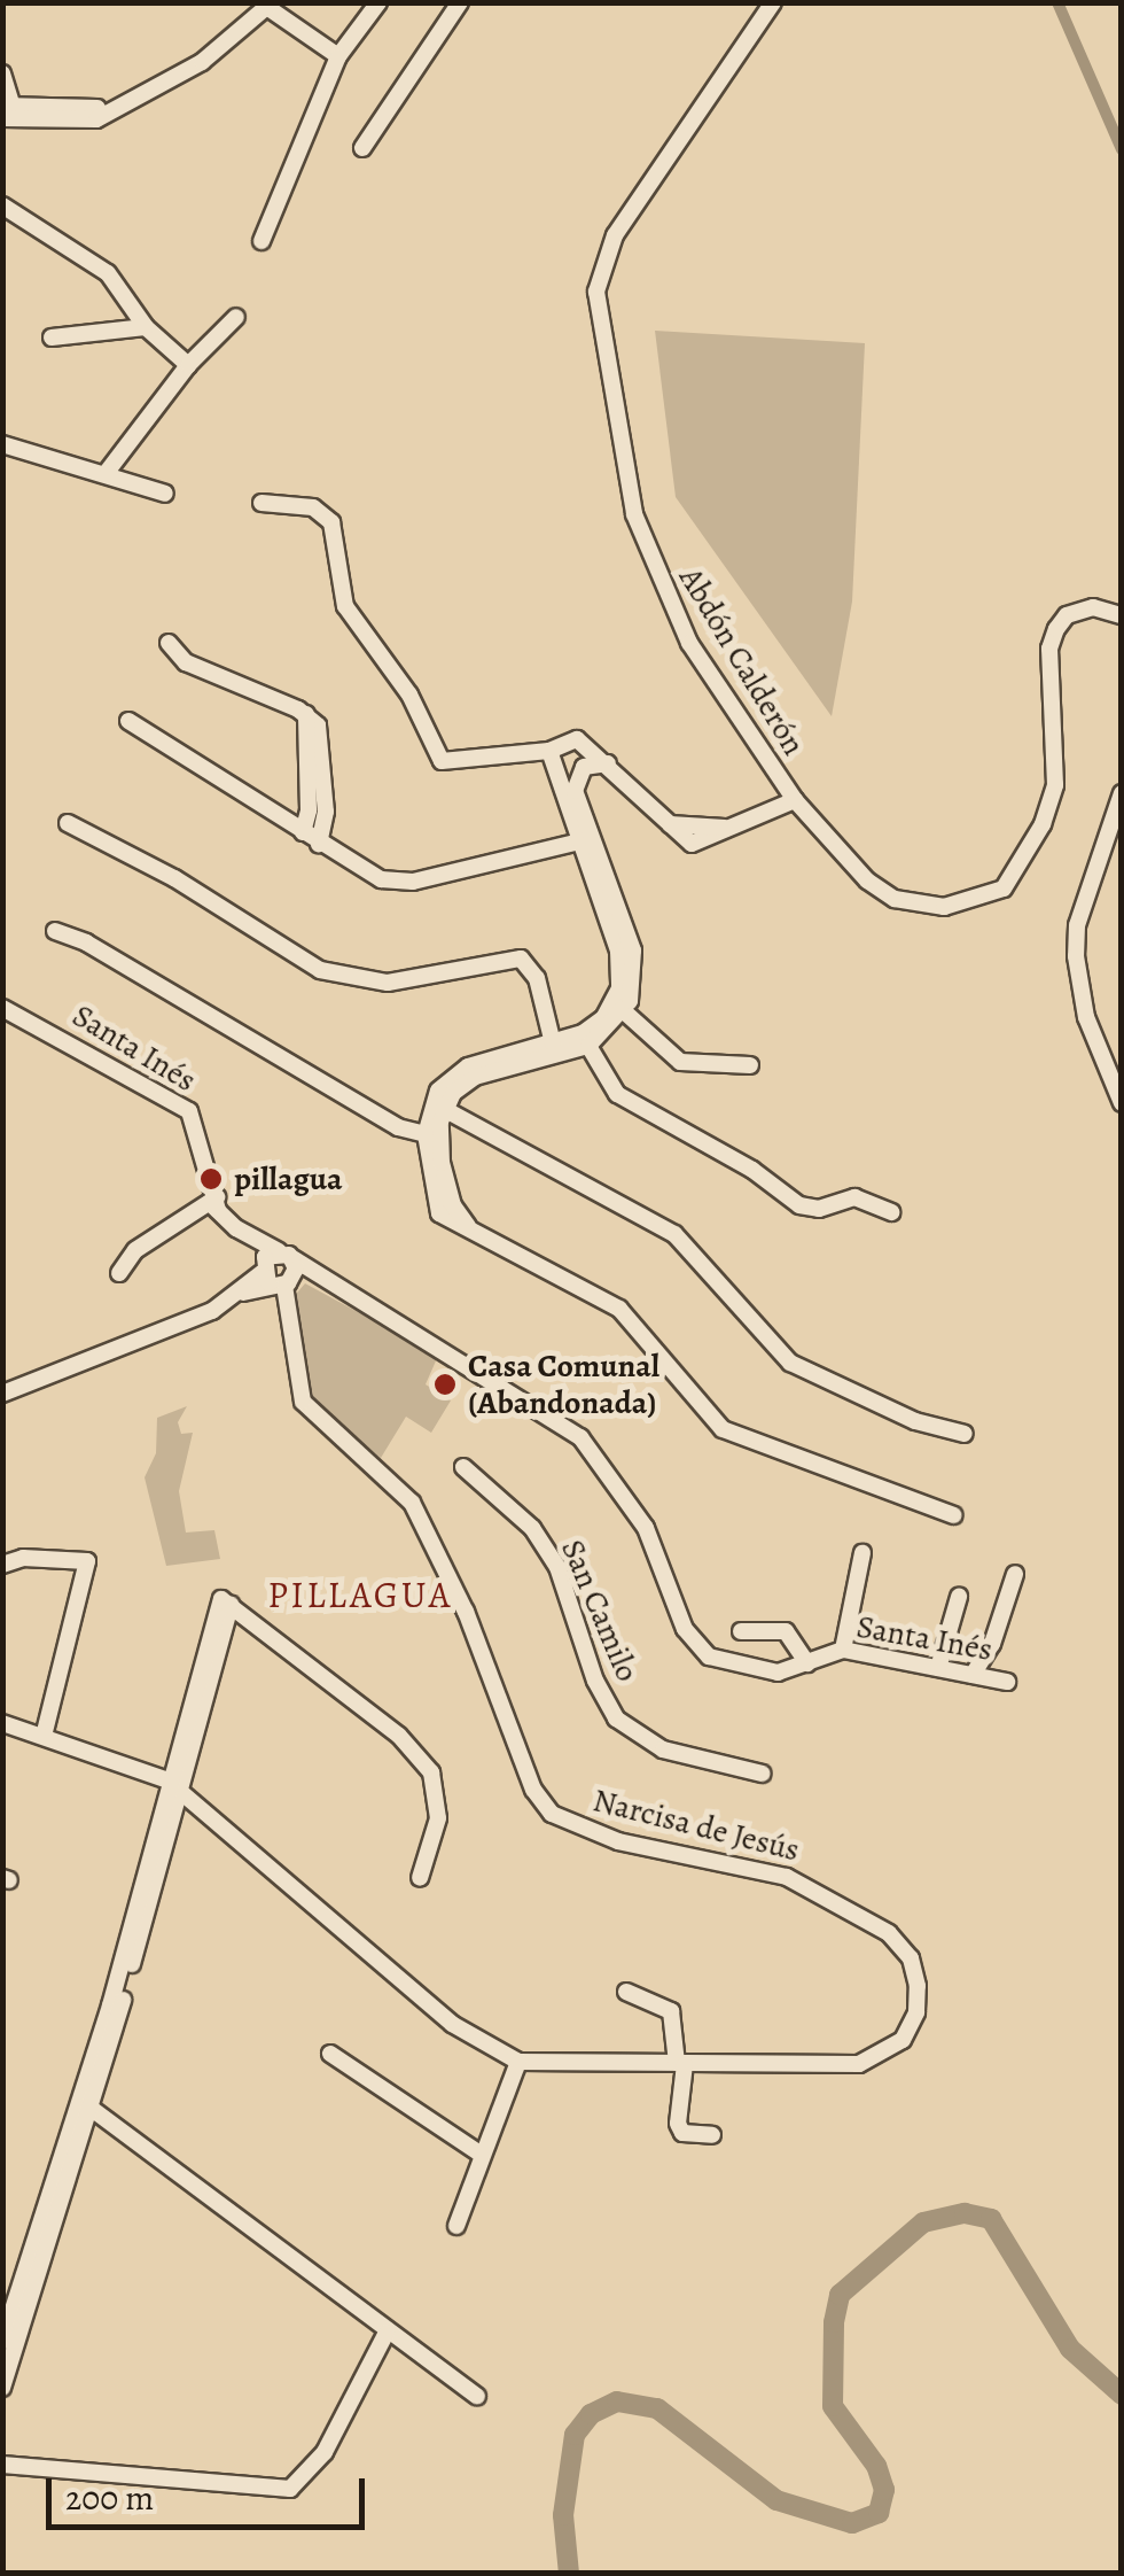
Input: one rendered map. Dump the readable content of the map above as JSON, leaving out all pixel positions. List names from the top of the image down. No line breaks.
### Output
{"streets":{"street":["Abdón Calderón","Santa Inés","San Camilo","Narcisa de Jesús"]},"crossings":[["Santa Inés","Narcisa de Jesús"]],"districts":["PILLAGUA"],"places":["pillagua","Casa Comunal (Abandonada)"],"scale_bar":"200 m"}
